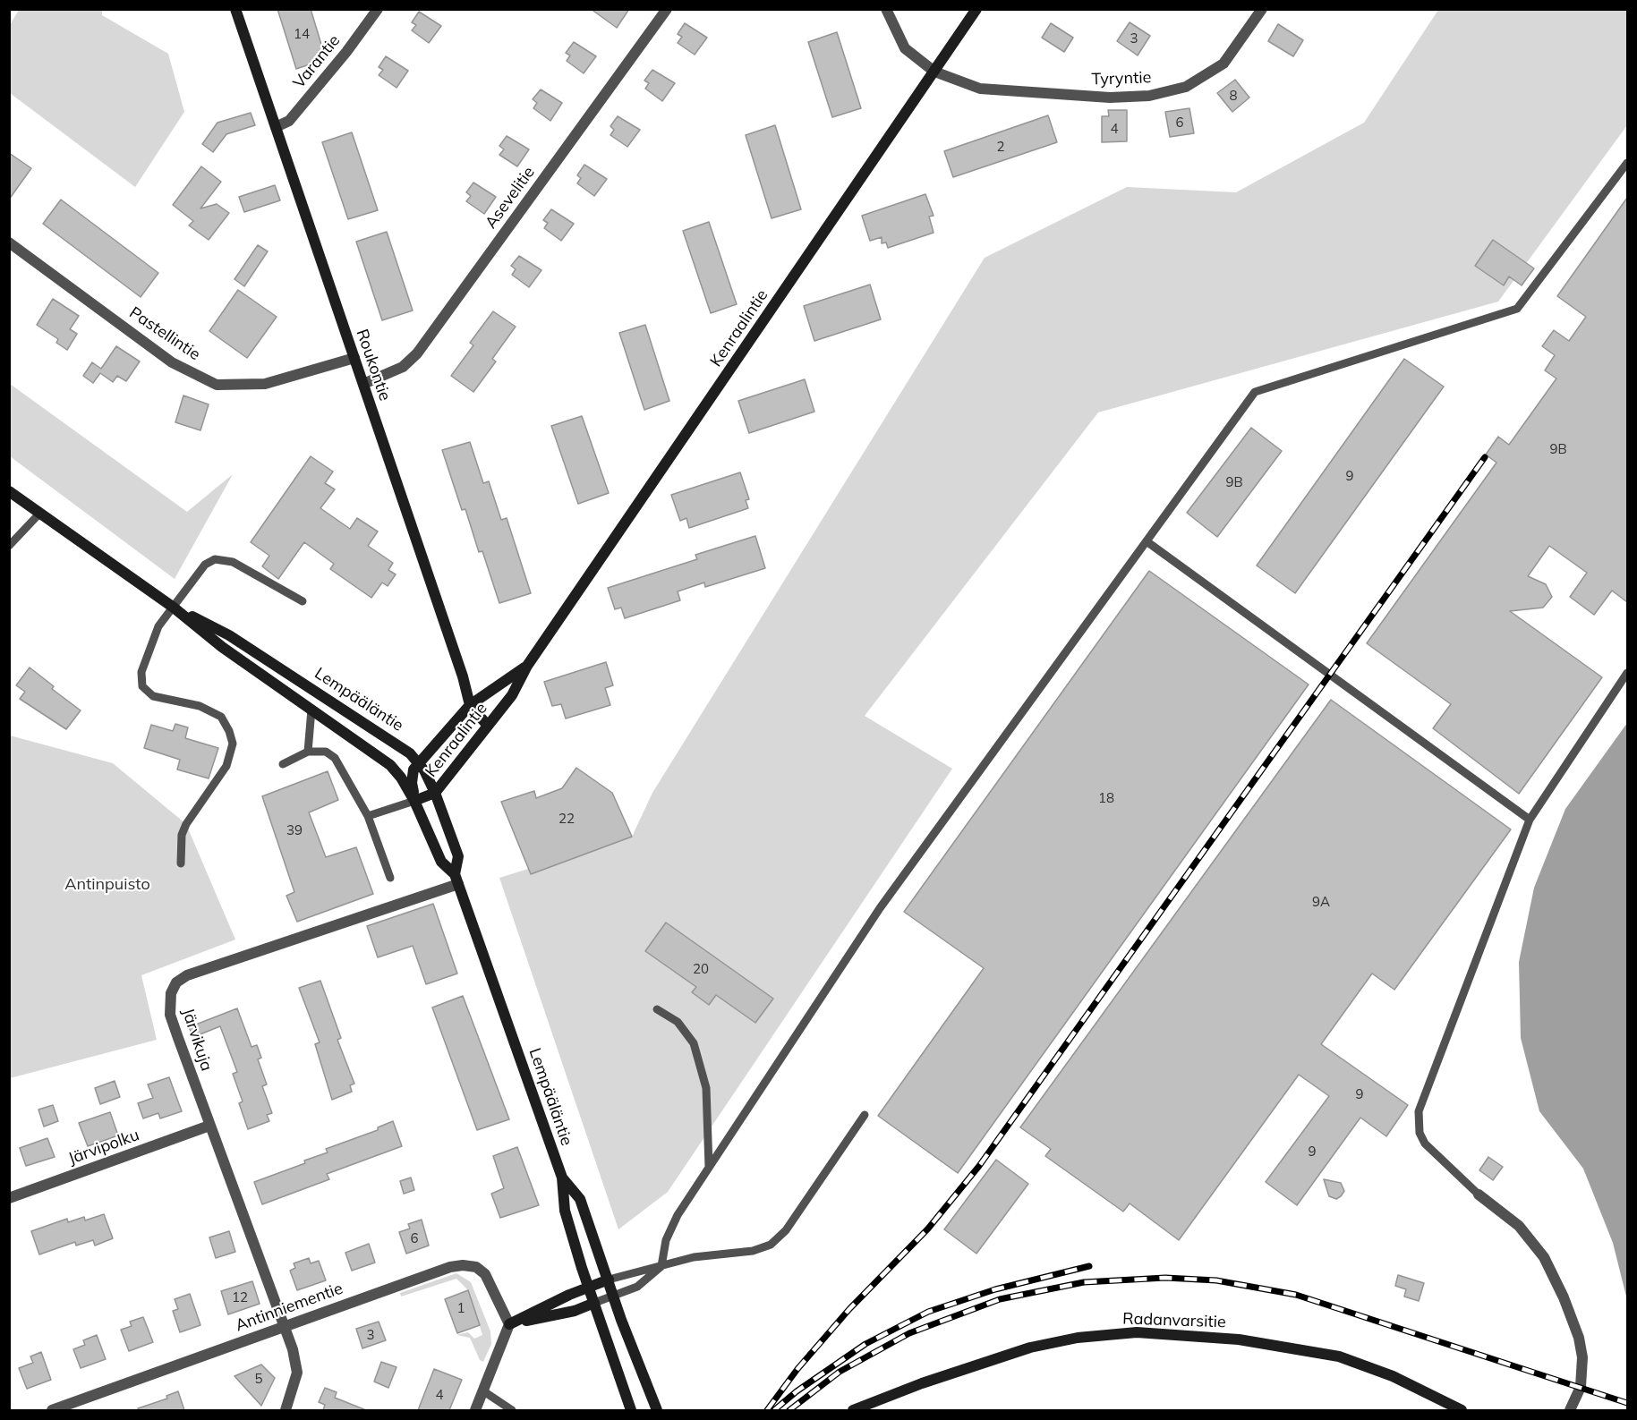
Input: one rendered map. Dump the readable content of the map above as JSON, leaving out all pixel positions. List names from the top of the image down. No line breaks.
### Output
{"streets":{"street":["Varantie","Tyryntie","Asevelitie","Kenraalintie","Pastellintie","Roukontie","Lempääläntie","Järvikuja","Järvipolku","Antinniementie","Radanvarsitie"]},"crossings":[["Varantie","Roukontie"],["Tyryntie","Kenraalintie"],["Asevelitie","Roukontie"],["Kenraalintie","Roukontie"],["Kenraalintie","Lempääläntie"],["Pastellintie","Roukontie"],["Lempääläntie","Järvikuja"],["Järvikuja","Järvipolku"],["Järvikuja","Antinniementie"]],"parks":["Antinpuisto"],"house_numbers":["14","3","8","6","4","2","9B","9","9B","18","22","39","9A","20","9","9","6","12","1","3","5","4"]}
